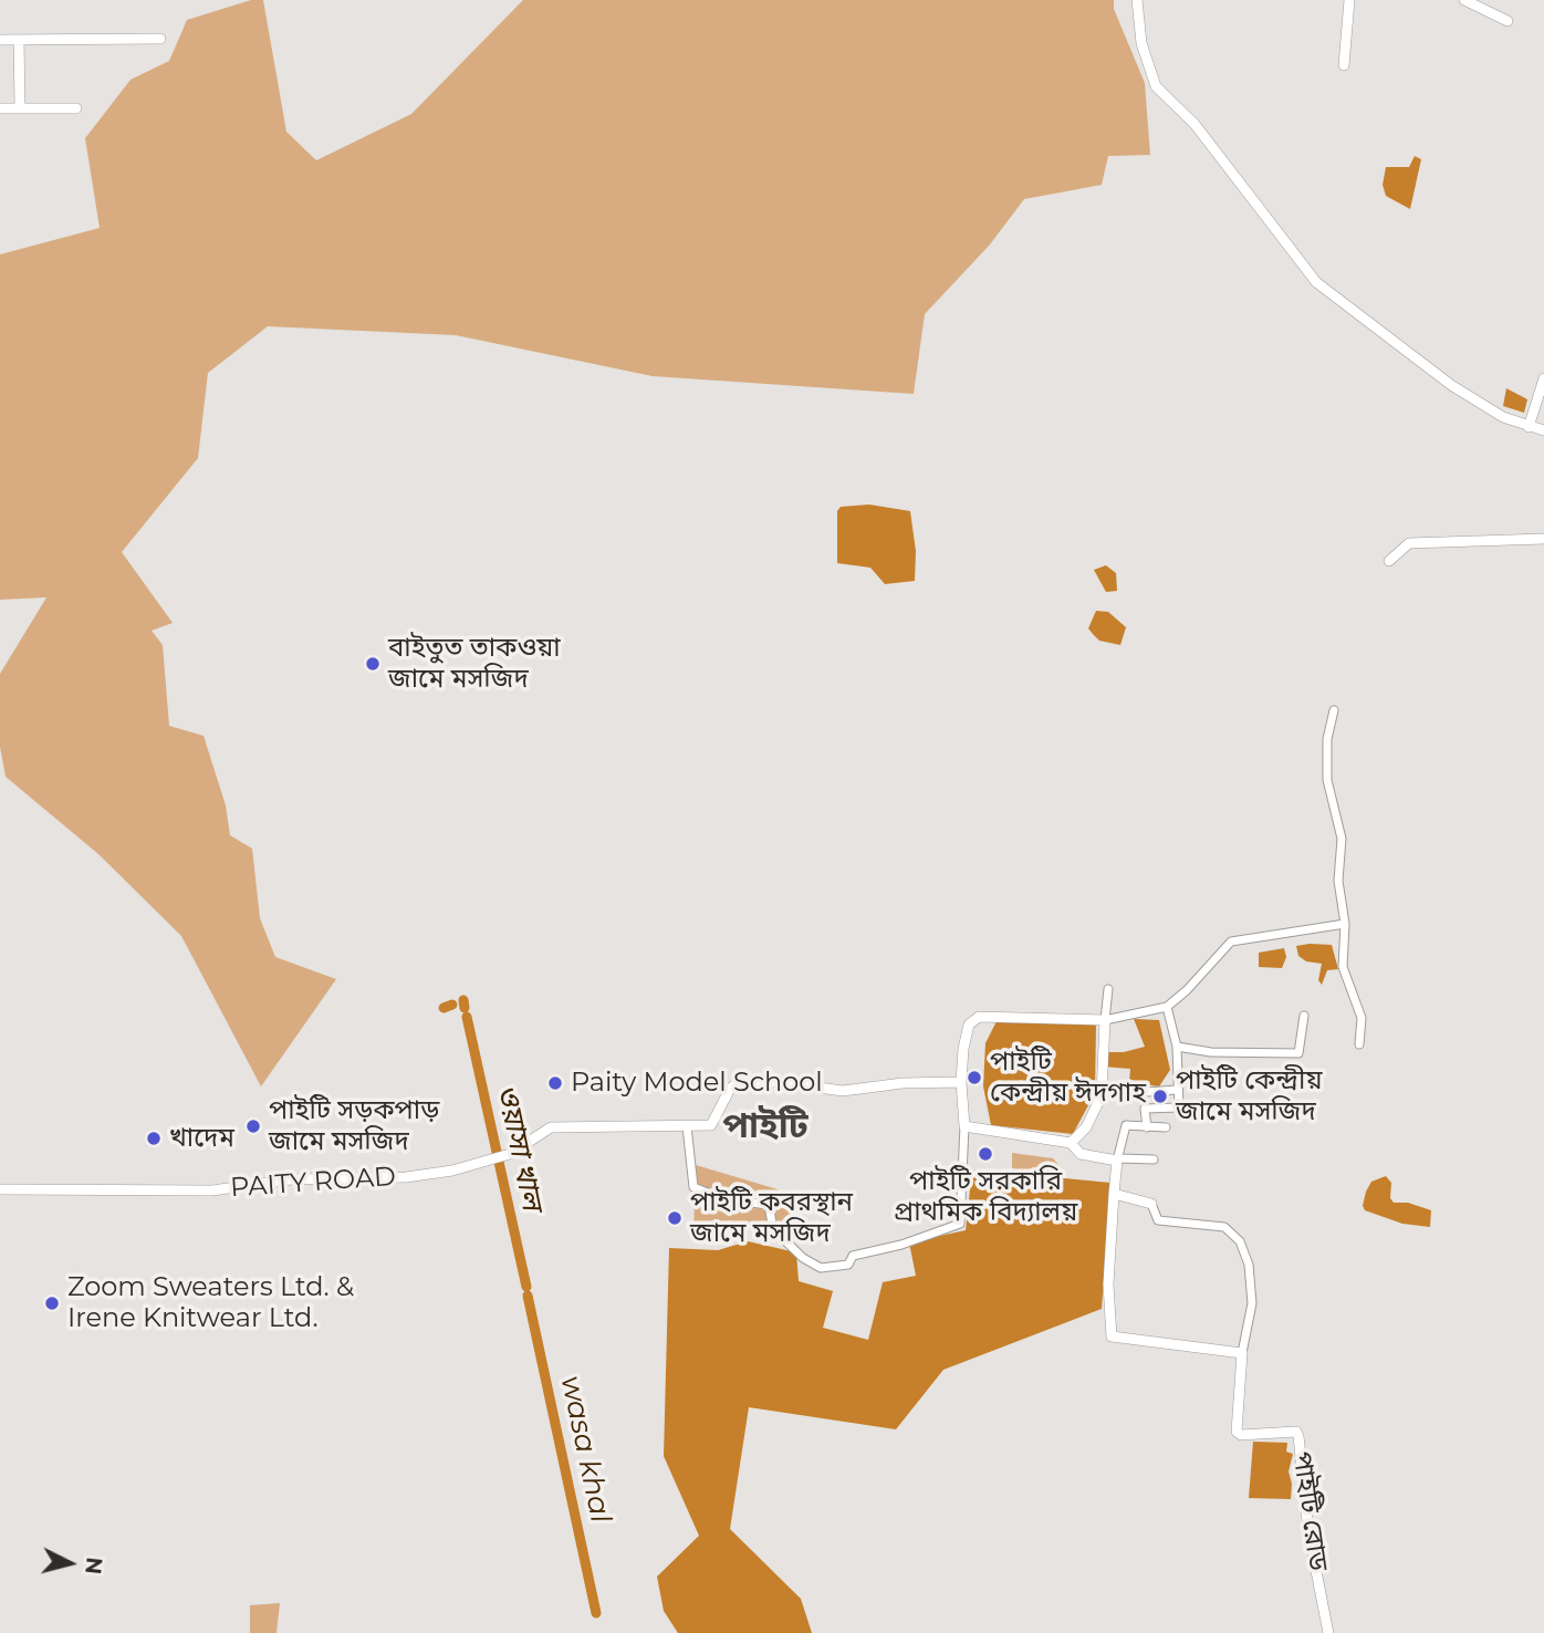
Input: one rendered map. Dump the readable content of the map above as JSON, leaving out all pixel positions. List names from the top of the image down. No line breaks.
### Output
{"streets":{"street":["PAITY ROAD","পাইটি রোড"]},"districts":["পাইটি"],"water":["ওয়াসা খাল","wasa khal"],"places":["বাইতুত তাকওয়া জামে মসজিদ","পাইটি কেন্দ্রীয় ঈদগাহ","Paity Model School","পাইটি কেন্দ্রীয় জামে মসজিদ","পাইটি সড়কপাড় জামে মসজিদ","খাদেম","পাইটি সরকারি প্রাথমিক বিদ্যালয়","পাইটি কবরস্থান জামে মসজিদ","Zoom Sweaters Ltd. & Irene Knitwear Ltd."],"north":"right"}
